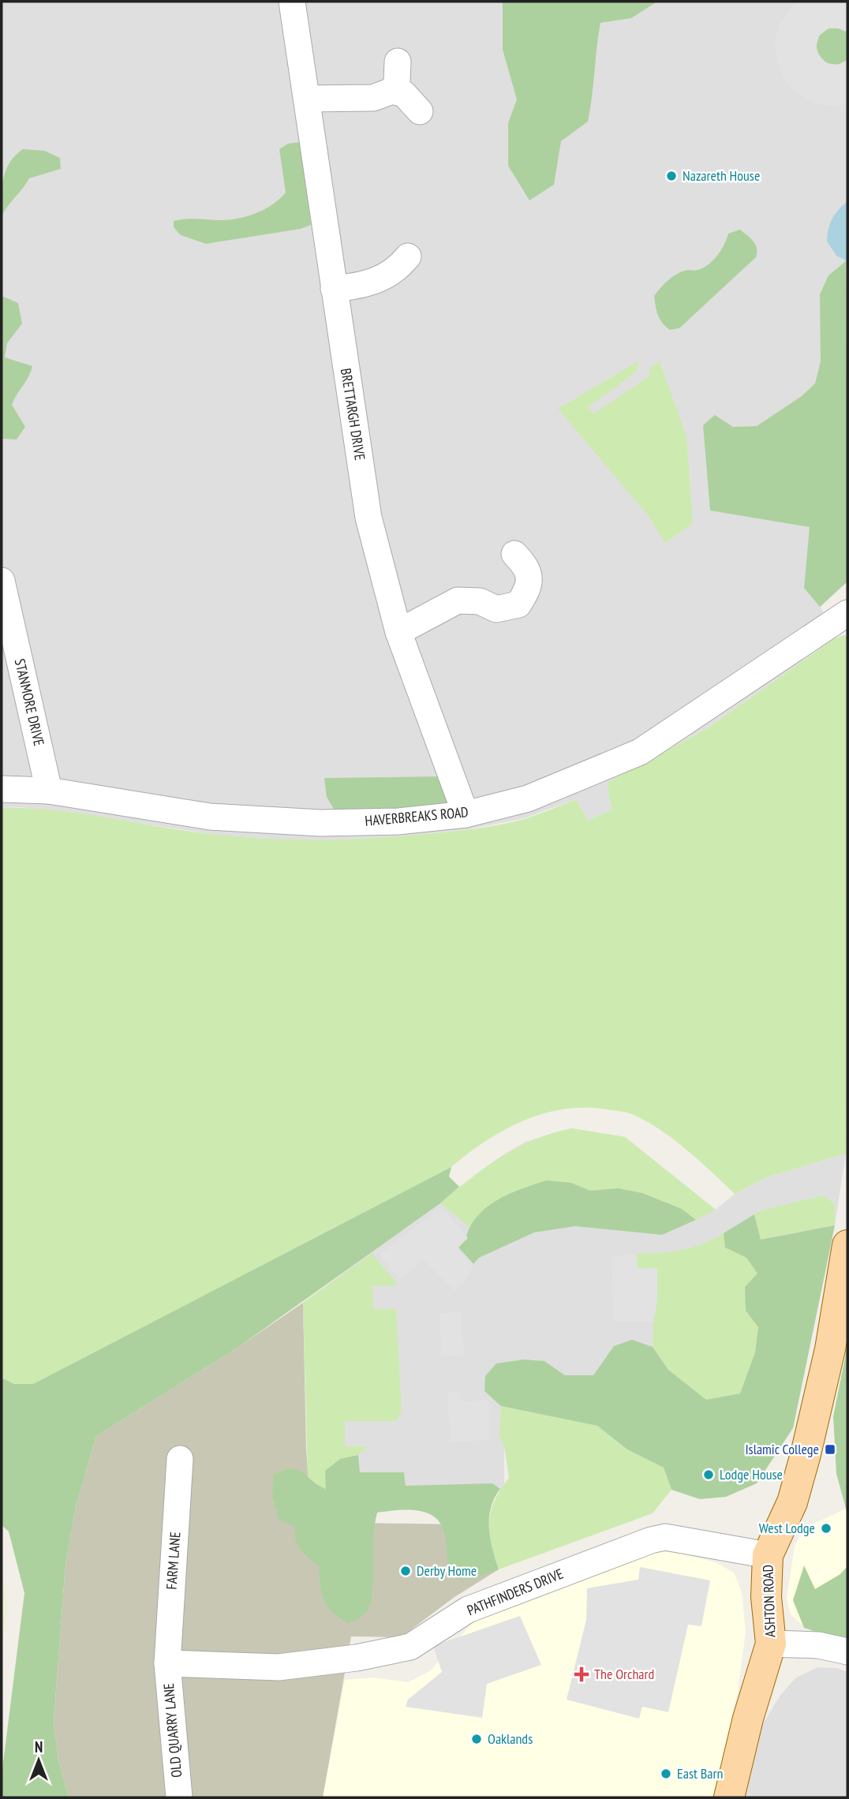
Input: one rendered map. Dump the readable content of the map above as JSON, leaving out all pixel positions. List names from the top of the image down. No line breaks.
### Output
{"streets":{"main road":["ASHTON ROAD"],"street":["BRETTARGH DRIVE","STANMORE DRIVE","HAVERBREAKS ROAD","FARM LANE","PATHFINDERS DRIVE","OLD QUARRY LANE"]},"crossings":[["BRETTARGH DRIVE","HAVERBREAKS ROAD"],["STANMORE DRIVE","HAVERBREAKS ROAD"],["FARM LANE","PATHFINDERS DRIVE"],["FARM LANE","OLD QUARRY LANE"],["PATHFINDERS DRIVE","ASHTON ROAD"],["PATHFINDERS DRIVE","OLD QUARRY LANE"]],"places":{"other":["Nazareth House","Lodge House","West Lodge","Derby Home","Oaklands","East Barn"],"transit":["Islamic College"],"health":["The Orchard"]},"north":"top"}
